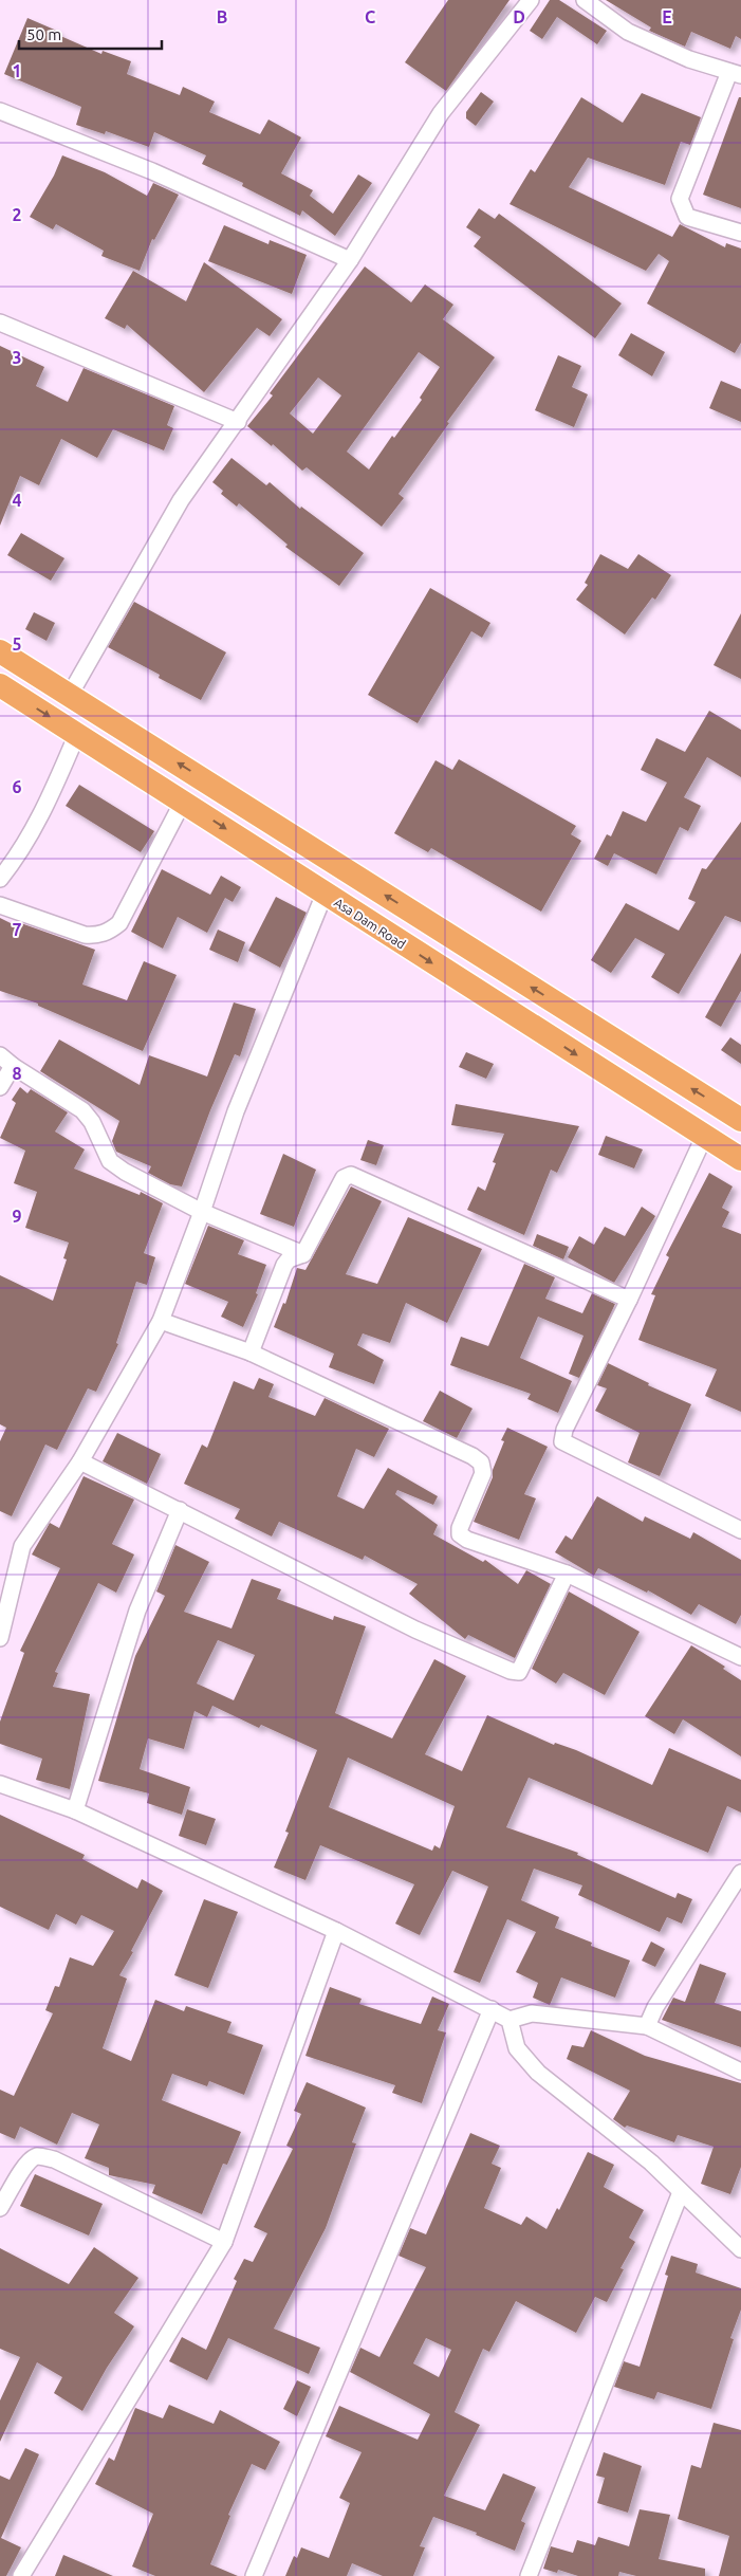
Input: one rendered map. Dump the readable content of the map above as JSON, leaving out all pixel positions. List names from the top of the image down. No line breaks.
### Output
{"streets":{"main road":["Asa Dam Road"]},"scale_bar":"50 m","grid":{"columns":["B","C","D","E"],"rows":["1","2","3","4","5","6","7","8","9"]}}
